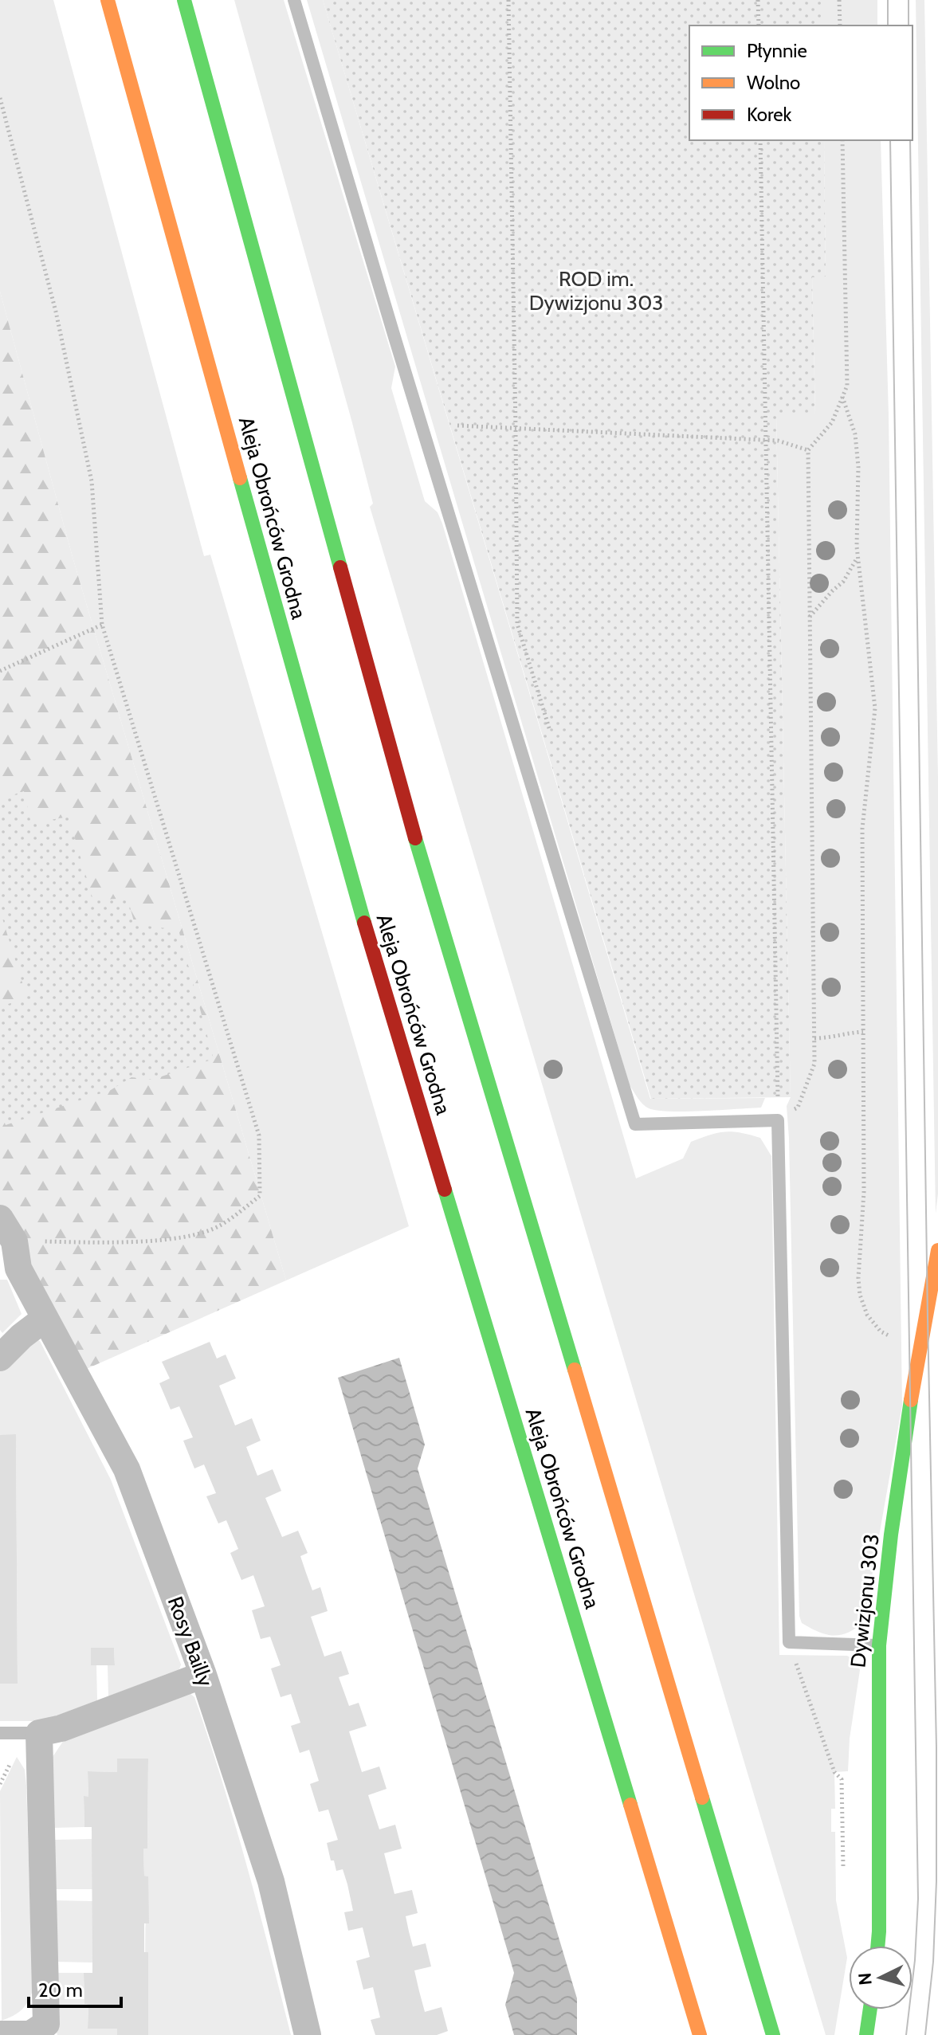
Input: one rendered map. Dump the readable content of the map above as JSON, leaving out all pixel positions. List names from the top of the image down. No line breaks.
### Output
{"streets":{"main road":["Aleja Obrońców Grodna","Dywizjonu 303"],"street":["Rosy Bailly"]},"parks":["ROD im. Dywizjonu 303"],"legend":["Płynnie","Wolno","Korek"],"scale_bar":"20 m","north":"left"}
